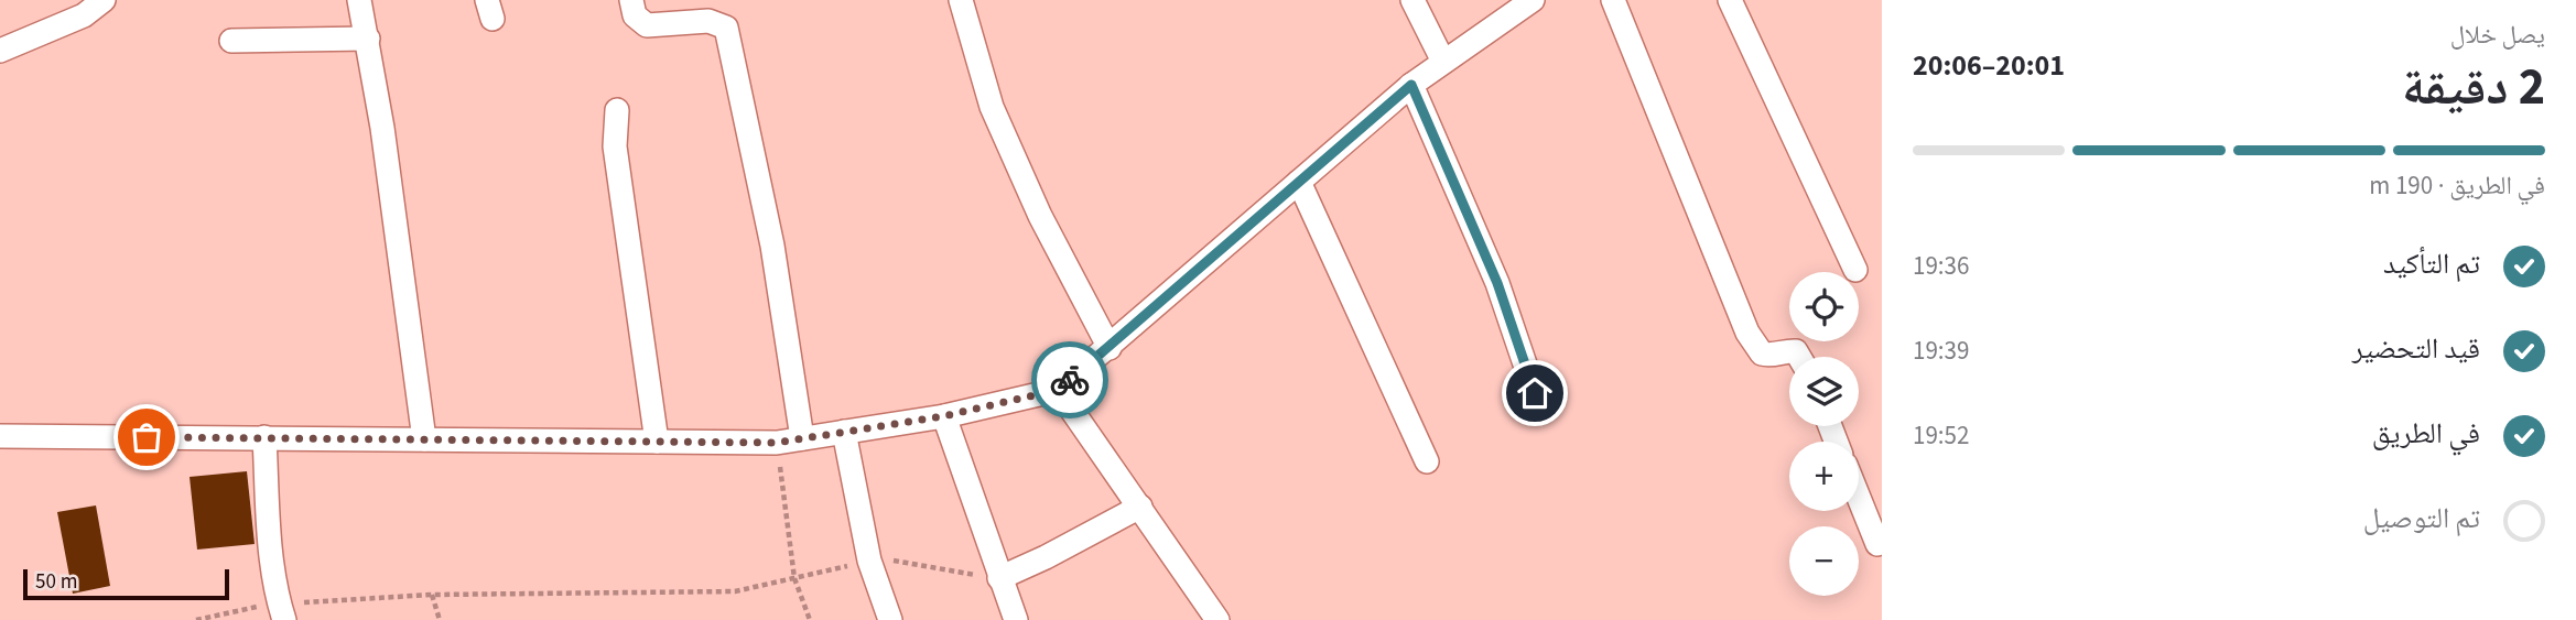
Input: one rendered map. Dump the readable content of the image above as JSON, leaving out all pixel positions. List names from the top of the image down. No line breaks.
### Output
{"scale_bar":"50 m","page":{"heading":["2 دقيقة","يصل خلال","20:01–20:06"],"bar":"في الطريق · 190 m","list":[["تم التأكيد","19:36"],["قيد التحضير","19:39"],["في الطريق","19:52"],"تم التوصيل"],"map_buttons":["+","−"],"scale":"50 m"}}
